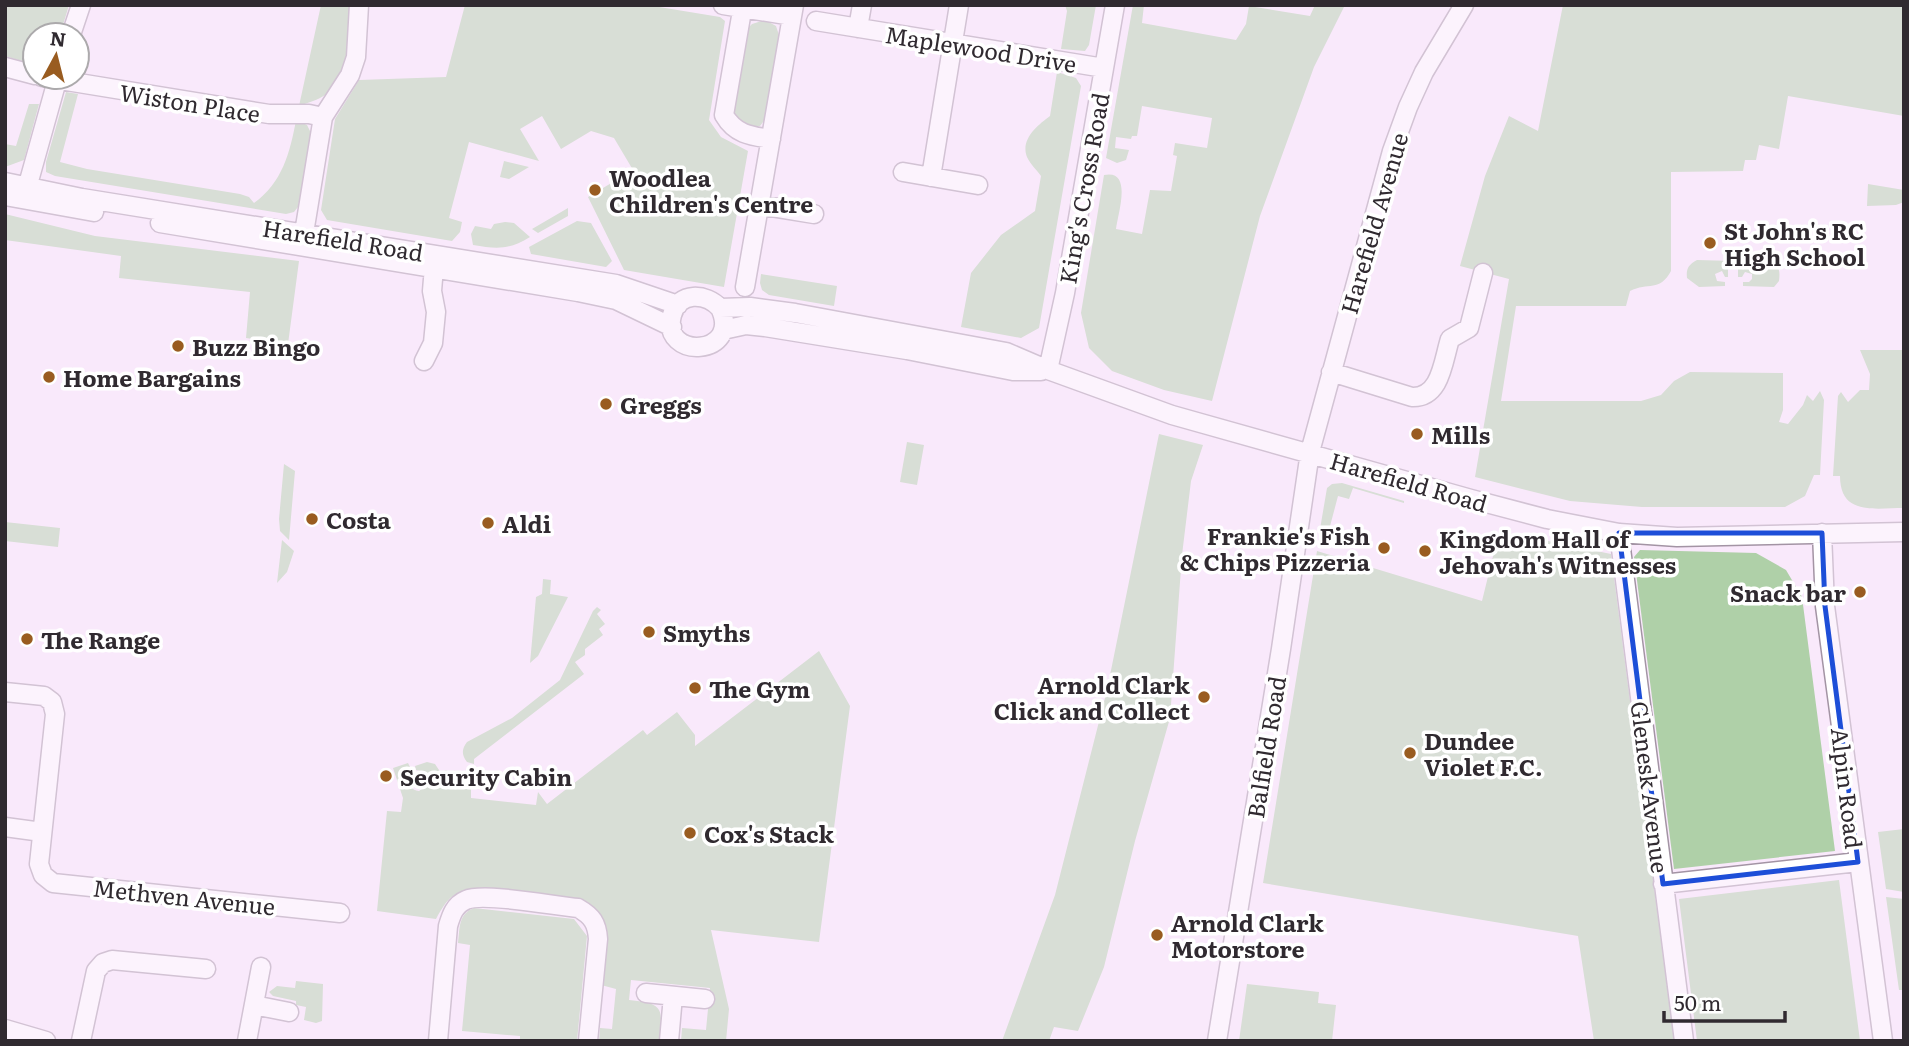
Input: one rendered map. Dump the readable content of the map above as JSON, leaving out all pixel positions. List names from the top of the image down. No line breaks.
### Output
{"streets":{"street":["Maplewood Drive","Wiston Place","King's Cross Road","Harefield Avenue","Harefield Road","Balfield Road","Glenesk Avenue","Alpin Road","Methven Avenue"]},"crossings":[["Maplewood Drive","King's Cross Road"],["King's Cross Road","Harefield Road"],["Harefield Avenue","Harefield Road"],["Harefield Avenue","Balfield Road"],["Harefield Road","Balfield Road"],["Harefield Road","Glenesk Avenue"],["Harefield Road","Alpin Road"]],"places":["Woodlea Children's Centre","St John's RC High School","Buzz Bingo","Home Bargains","Greggs","Mills","Costa","Aldi","Frankie's Fish & Chips Pizzeria","Kingdom Hall of Jehovah's Witnesses","Snack bar","Smyths","The Range","The Gym","Arnold Clark Click and Collect","Dundee Violet F.C.","Security Cabin","Cox's Stack","Arnold Clark Motorstore"],"scale_bar":"50 m","north":"top"}
